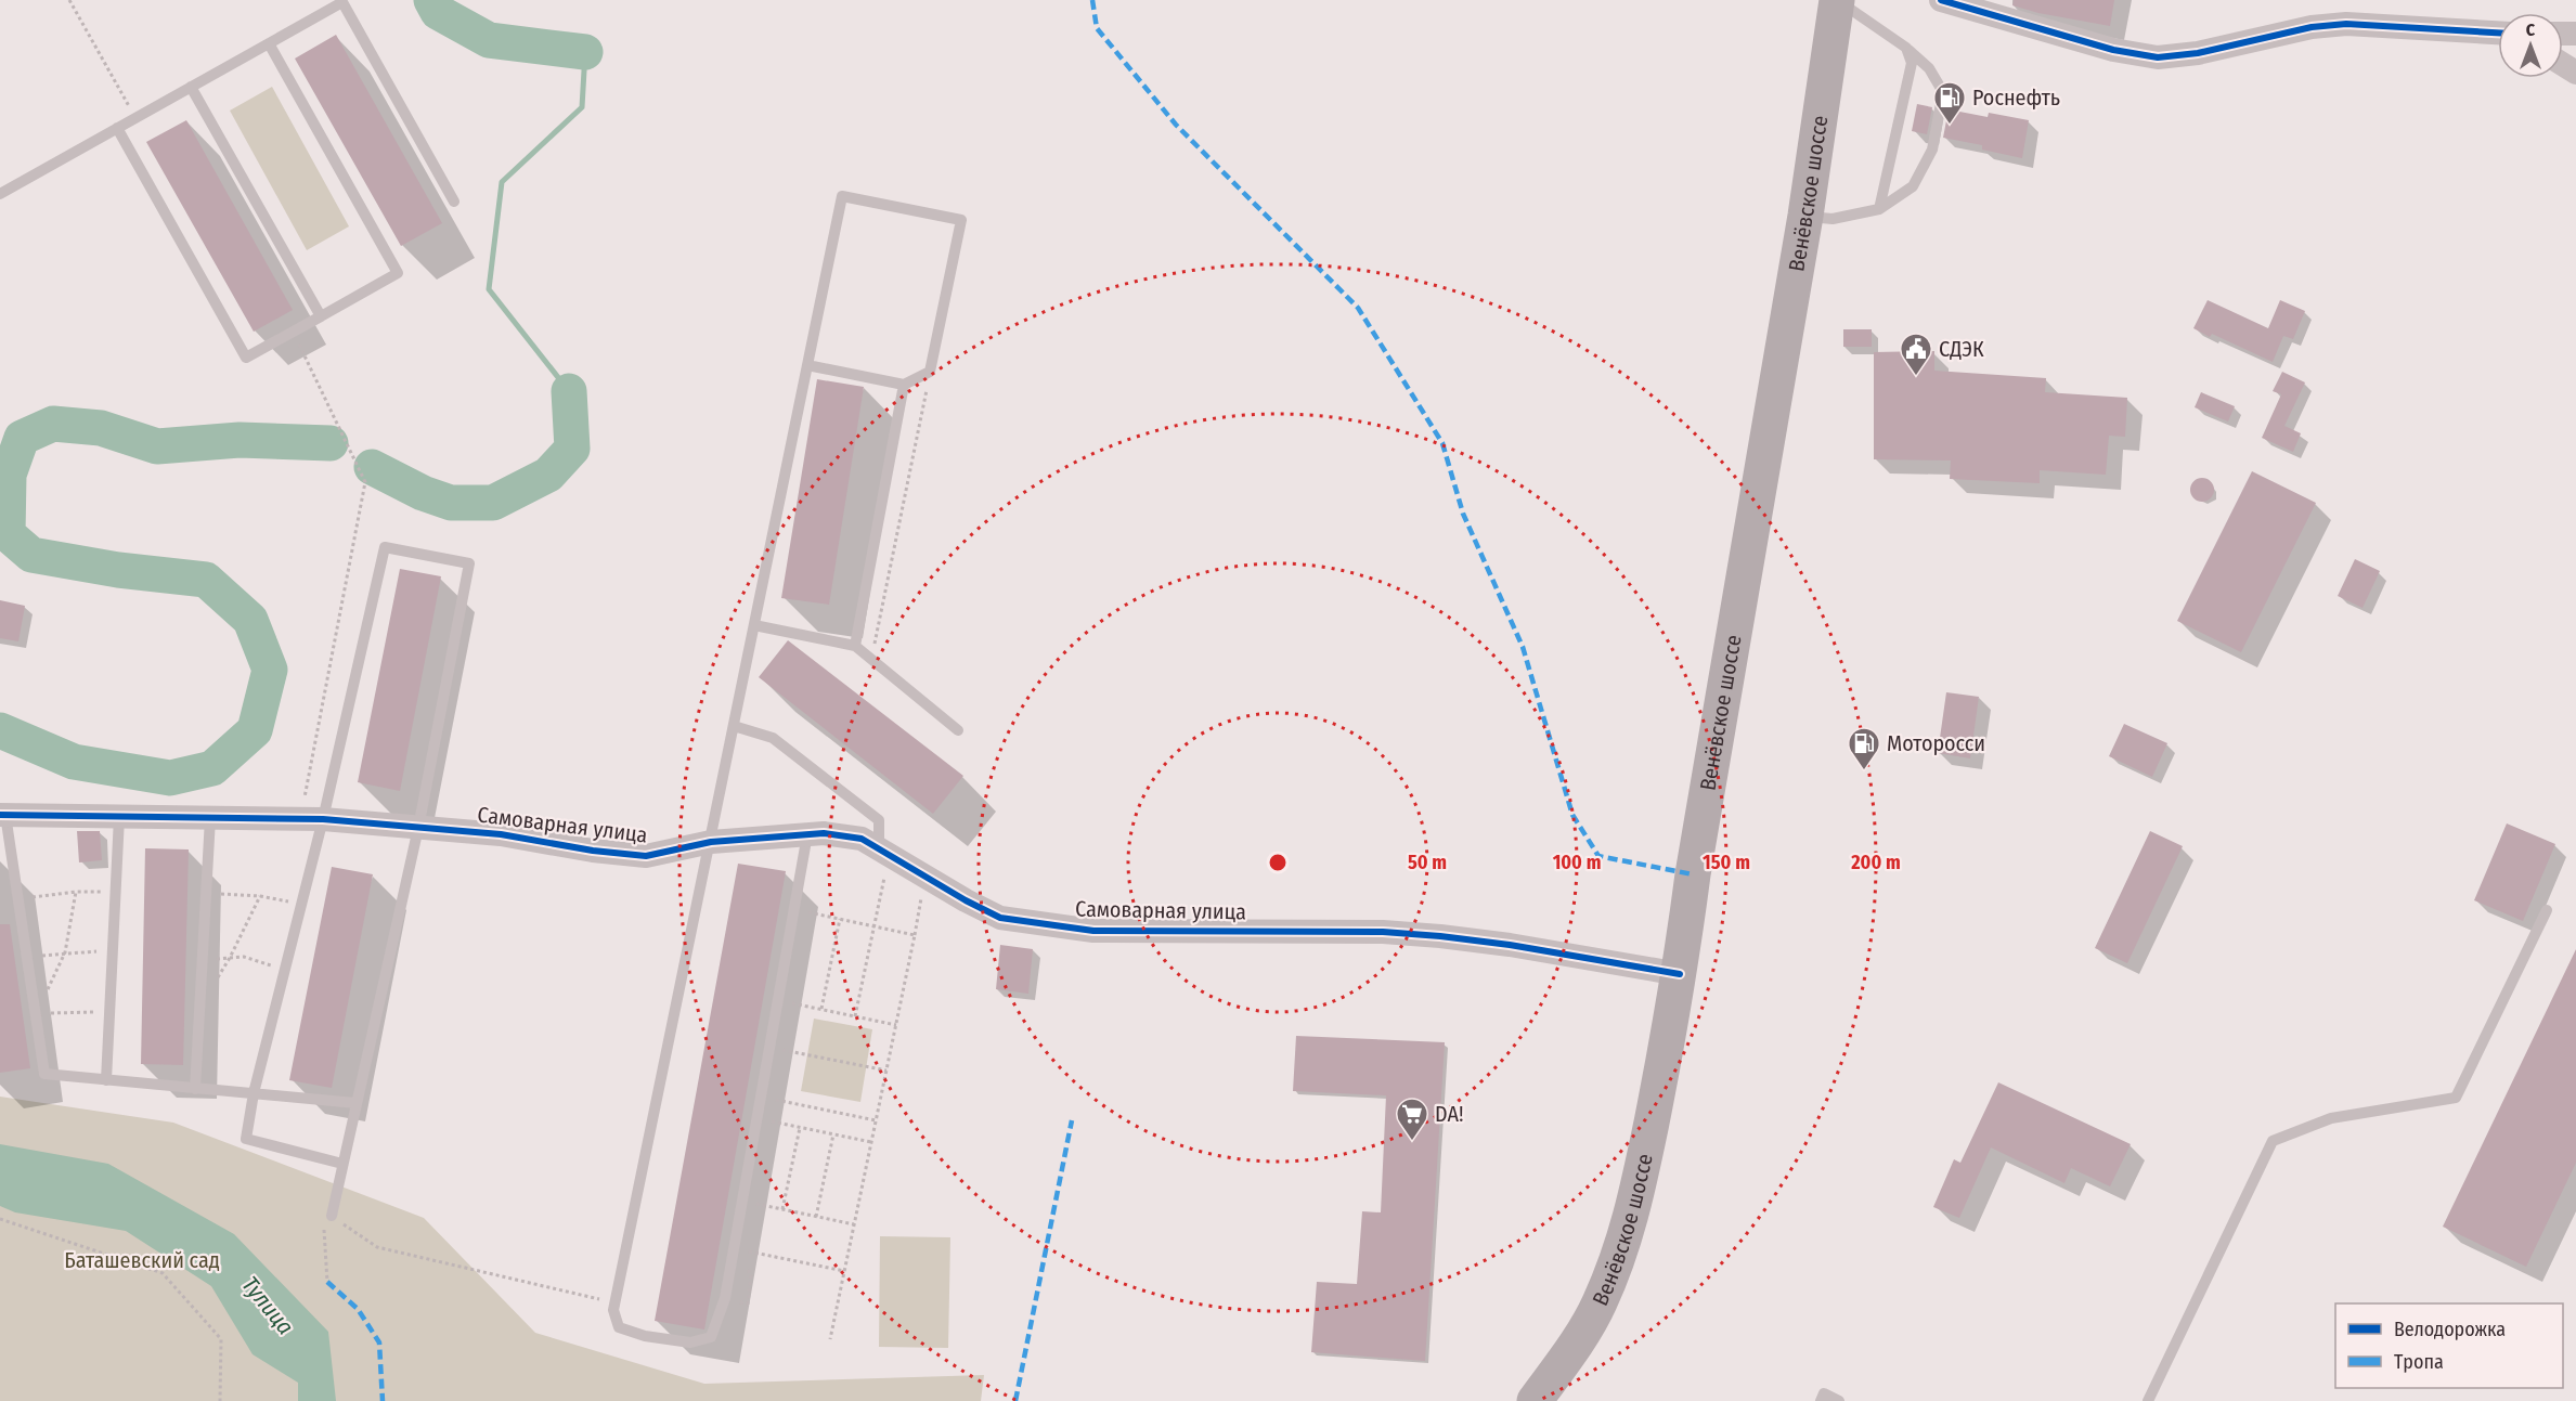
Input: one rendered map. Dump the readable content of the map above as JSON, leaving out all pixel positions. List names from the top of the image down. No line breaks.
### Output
{"streets":{"main road":["Венёвское шоссе"],"street":["Самоварная улица"]},"crossings":[["Венёвское шоссе","Самоварная улица"]],"water":["Тулица"],"parks":["Баташевский сад"],"places":{"fuel station":["Роснефть","Моторосси"],"public building":["СДЭК"],"supermarket":["DA!"]},"legend":["Велодорожка","Тропа"],"north":"top","rings":["50 m","100 m","150 m","200 m"]}
